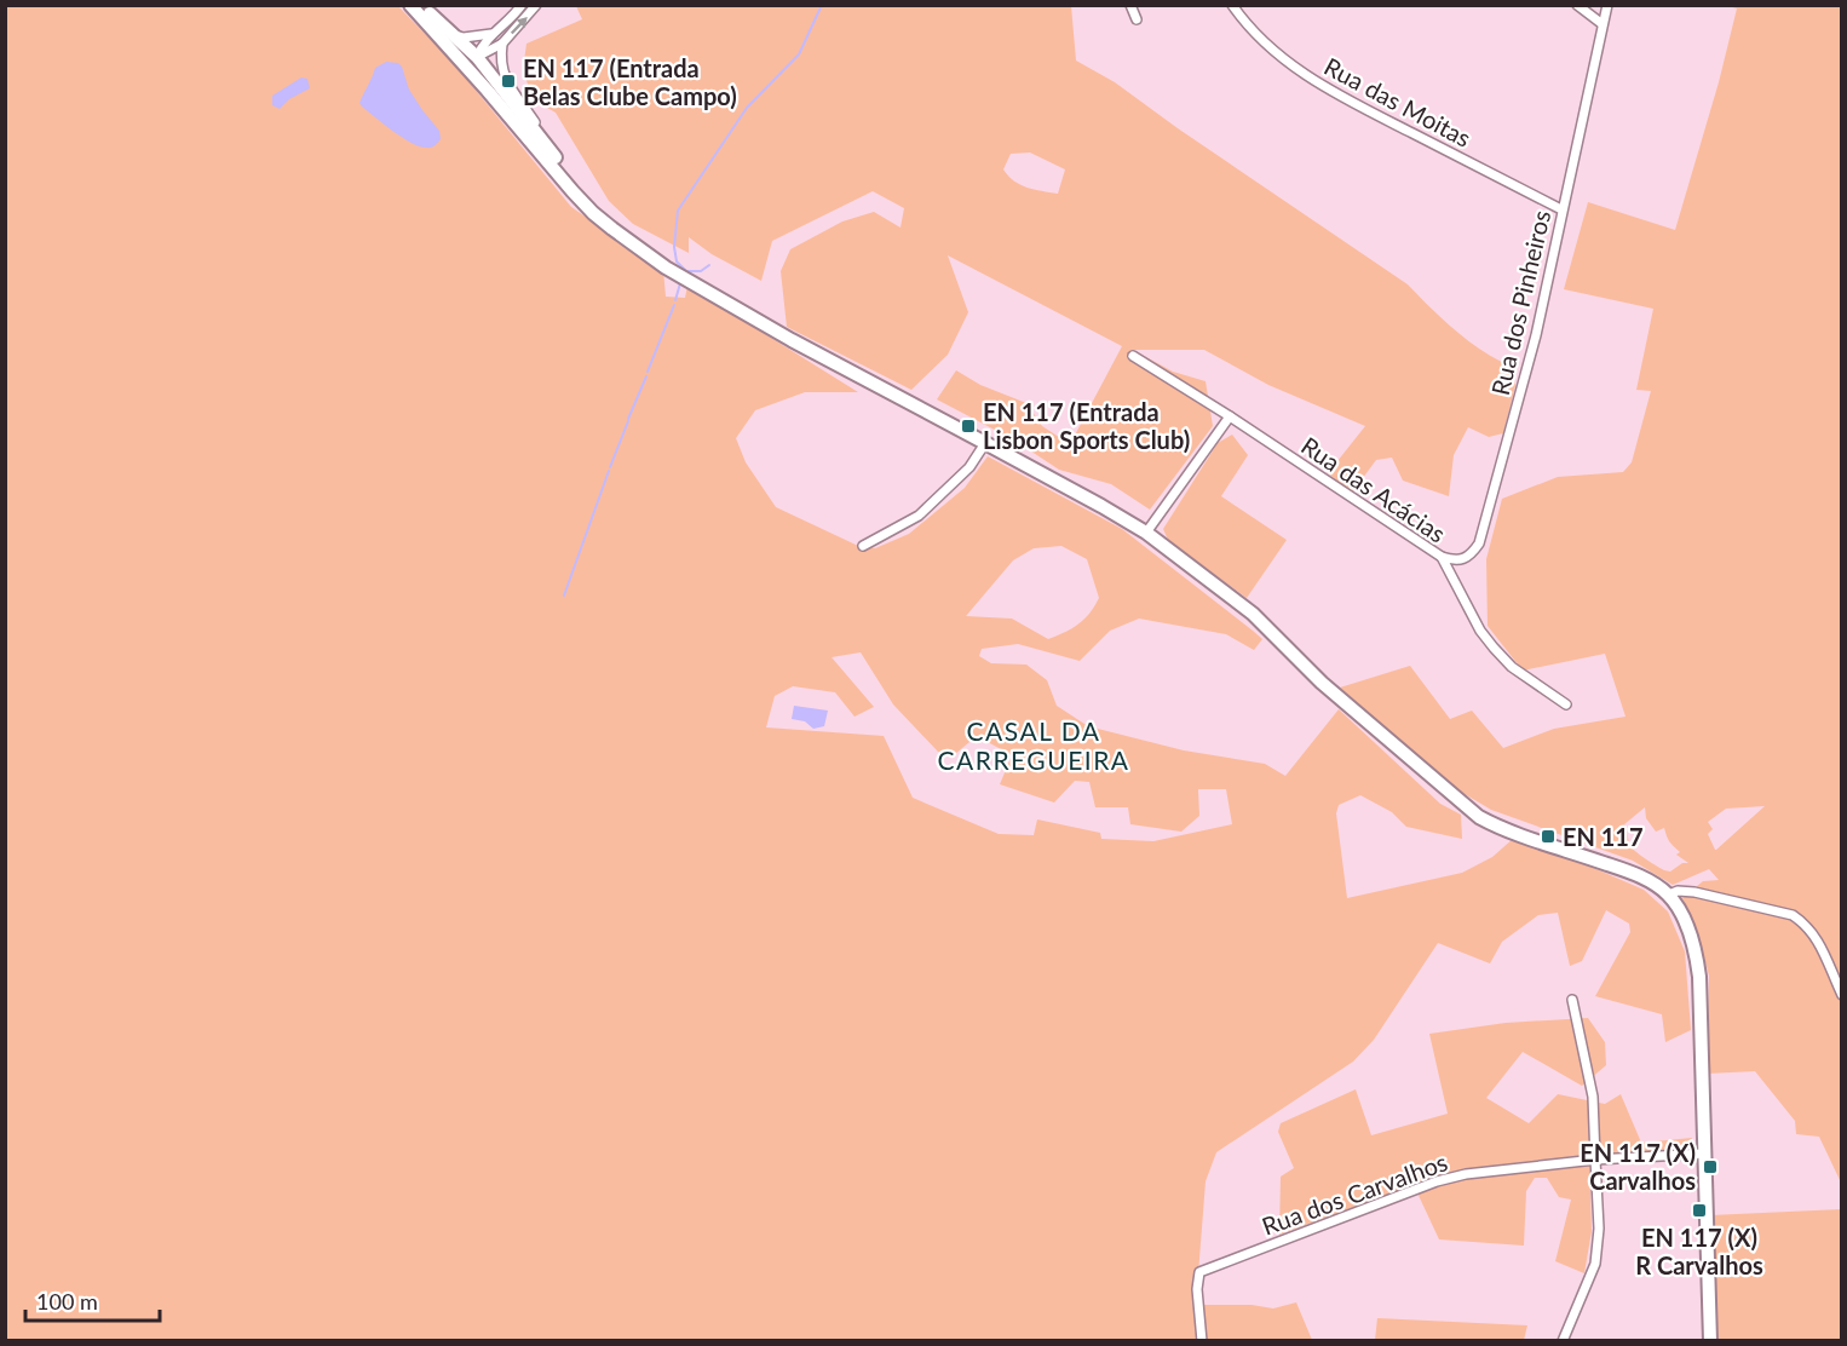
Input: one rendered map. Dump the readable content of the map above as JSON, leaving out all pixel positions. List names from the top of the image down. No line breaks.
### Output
{"streets":{"street":["Rua das Moitas","Rua dos Pinheiros","Rua das Acácias","Rua dos Carvalhos"]},"crossings":[["Rua das Moitas","Rua dos Pinheiros"],["Rua dos Pinheiros","Rua das Acácias"]],"districts":["CASAL DA CARREGUEIRA"],"places":{"transit":["EN 117 (Entrada Belas Clube Campo)","EN 117 (Entrada Lisbon Sports Club)","EN 117","EN 117 (X) Carvalhos","EN 117 (X) R Carvalhos"]},"scale_bar":"100 m"}
